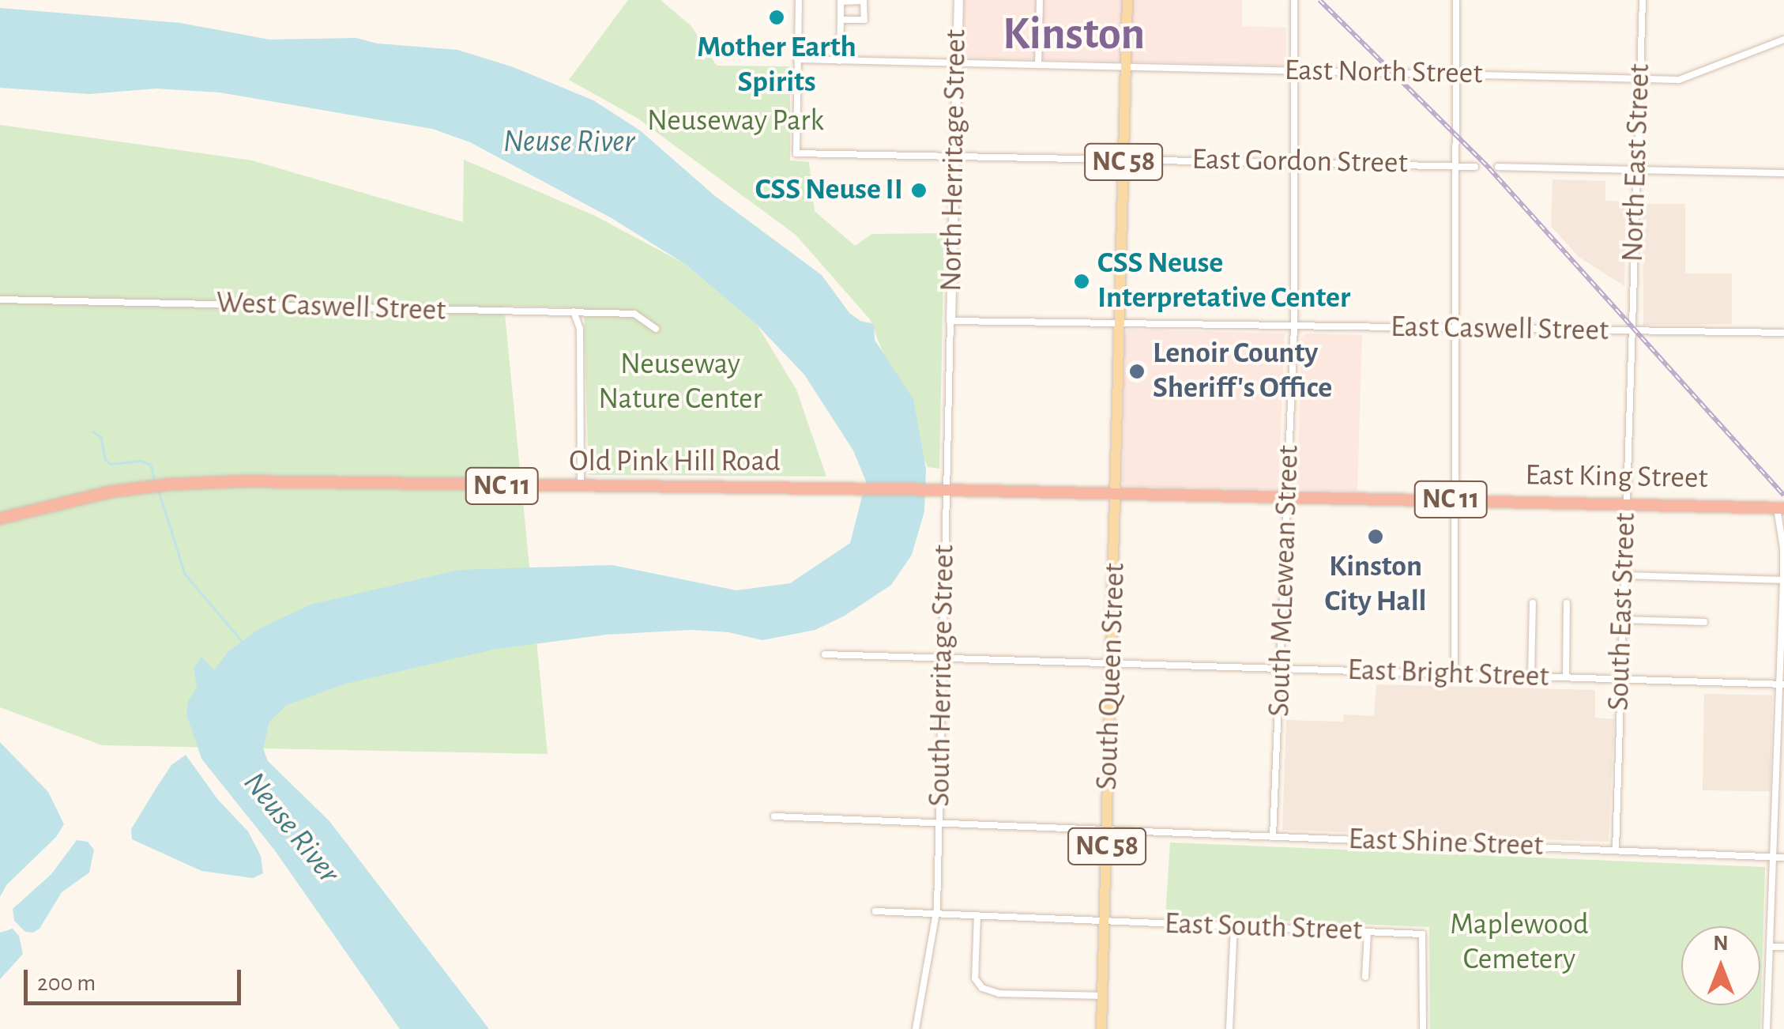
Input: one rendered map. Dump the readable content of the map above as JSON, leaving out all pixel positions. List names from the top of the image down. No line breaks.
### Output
{"streets":{"highway":["Old Pink Hill Road","East King Street","NC 11"],"main road":["NC 58","South Queen Street"],"street":["East North Street","North Herritage Street","East Gordon Street","North East Street","West Caswell Street","East Caswell Street","South McLewean Street","South East Street","East Bright Street","South Herritage Street","East Shine Street","East South Street"]},"crossings":[["East North Street","North Herritage Street"],["East North Street","NC 58"],["East North Street","East Gordon Street"],["East North Street","North East Street"],["East North Street","South McLewean Street"],["North Herritage Street","East Gordon Street"],["North Herritage Street","South Herritage Street"],["NC 58","East Gordon Street"],["NC 58","East Caswell Street"],["NC 58","South Queen Street"],["East Gordon Street","South McLewean Street"],["North East Street","East Caswell Street"],["North East Street","South East Street"],["East Caswell Street","South McLewean Street"],["East Caswell Street","South East Street"],["East Caswell Street","South Queen Street"],["Old Pink Hill Road","East King Street"],["Old Pink Hill Road","South Herritage Street"],["Old Pink Hill Road","South Queen Street"],["East King Street","South McLewean Street"],["East King Street","South East Street"],["East King Street","South Queen Street"],["South McLewean Street","East Bright Street"],["South McLewean Street","East Shine Street"],["South East Street","East Bright Street"],["South East Street","East Shine Street"],["East Bright Street","South Herritage Street"],["East Bright Street","South Queen Street"],["South Herritage Street","East Shine Street"],["South Herritage Street","East South Street"],["South Queen Street","East Shine Street"],["South Queen Street","East South Street"]],"districts":["Kinston"],"water":["Neuse River"],"parks":["Neuseway Park","Neuseway Nature Center","Maplewood Cemetery"],"places":["Mother Earth Spirits","CSS Neuse II","CSS Neuse Interpretative Center","Lenoir County Sheriff's Office","Kinston City Hall"],"scale_bar":"200 m","north":"top"}
